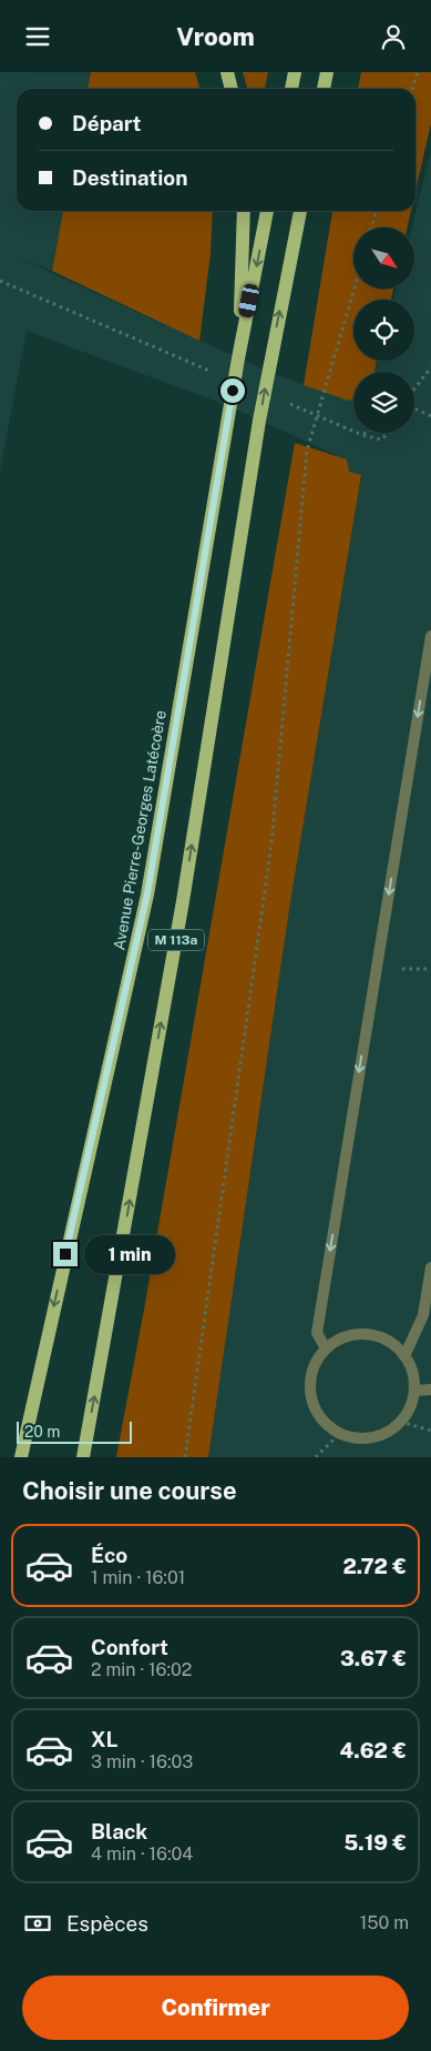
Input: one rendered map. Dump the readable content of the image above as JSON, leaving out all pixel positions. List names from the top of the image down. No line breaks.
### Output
{"streets":{"main road":["Avenue Pierre-Georges Latécoère","M 113a"]},"scale_bar":"20 m","north":"bottom right","page":{"header":"Vroom","banner":["Départ","Destination"],"bubble":"1 min","scale":"20 m","heading":"Choisir une course","list":[{"name":"Éco","note":"1 min · 16:01","value":"2.72 €"},{"name":"Confort","note":"2 min · 16:02","value":"3.67 €"},{"name":"XL","note":"3 min · 16:03","value":"4.62 €"},{"name":"Black","note":"4 min · 16:04","value":"5.19 €"}],"pay":["Espèces","150 m"],"buttons":"Confirmer"}}
